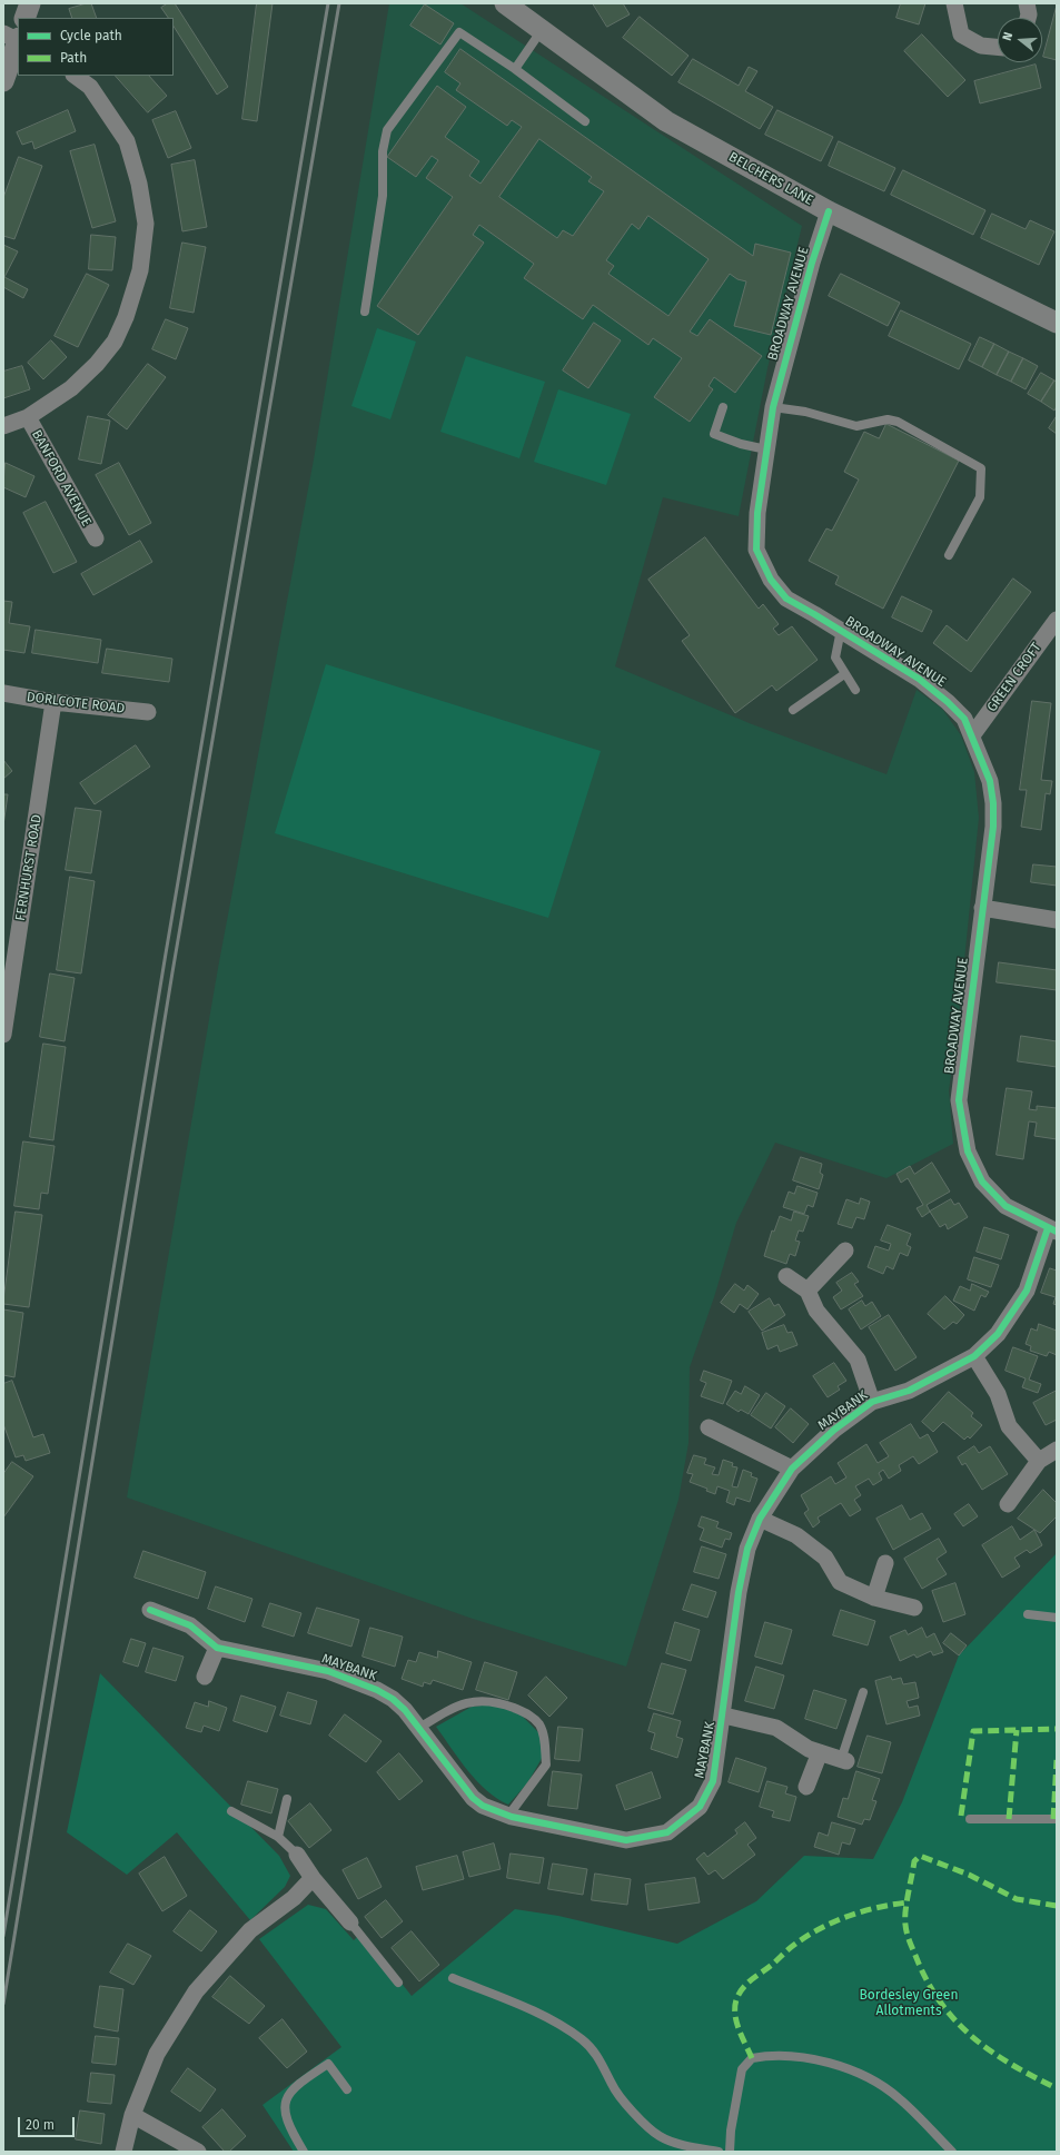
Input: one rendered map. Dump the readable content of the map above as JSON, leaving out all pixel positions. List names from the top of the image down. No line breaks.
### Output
{"streets":{"street":["BELCHERS LANE","BROADWAY AVENUE","BANFORD AVENUE","GREEN CROFT","DORLCOTE ROAD","FERNHURST ROAD","MAYBANK"]},"crossings":[["BELCHERS LANE","BROADWAY AVENUE"],["BROADWAY AVENUE","GREEN CROFT"],["BROADWAY AVENUE","MAYBANK"],["DORLCOTE ROAD","FERNHURST ROAD"]],"parks":["Bordesley Green Allotments"],"legend":["Cycle path","Path"],"scale_bar":"20 m","north":"left"}
